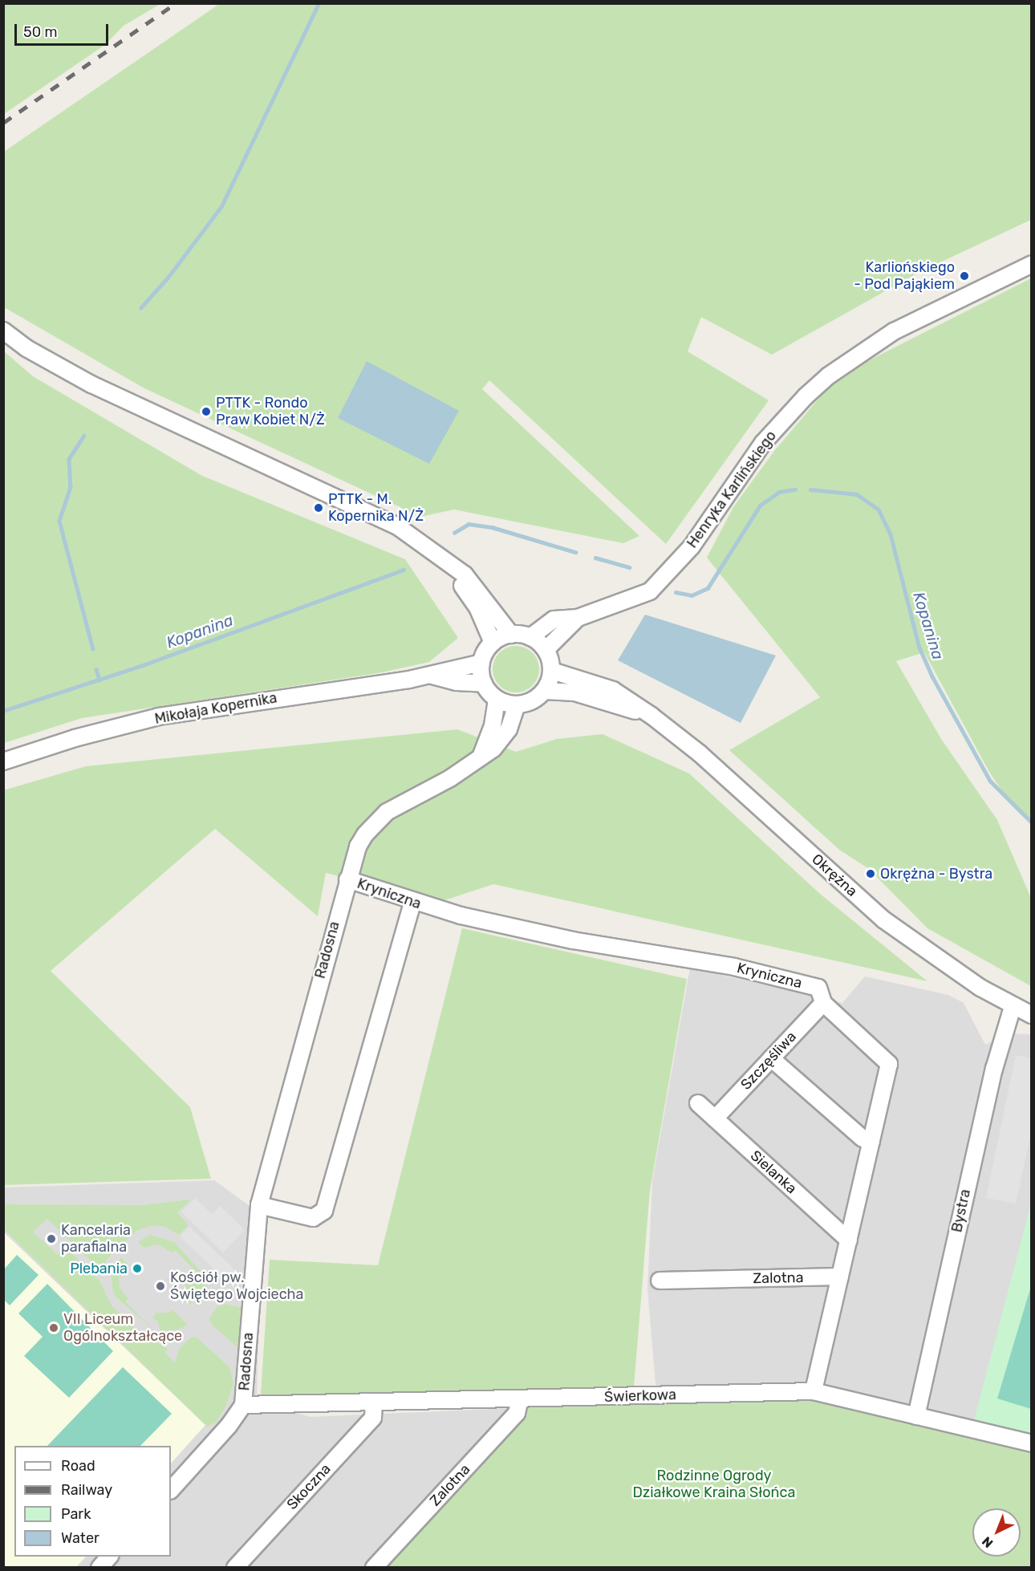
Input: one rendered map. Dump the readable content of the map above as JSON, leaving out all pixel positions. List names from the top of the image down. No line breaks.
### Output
{"streets":{"street":["Henryka Karlińskiego","Mikołaja Kopernika","Okrężna","Kryniczna","Radosna","Szczęśliwa","Sielanka","Bystra","Zalotna","Świerkowa","Skoczna"]},"crossings":[["Henryka Karlińskiego","Mikołaja Kopernika"],["Henryka Karlińskiego","Okrężna"],["Henryka Karlińskiego","Radosna"],["Mikołaja Kopernika","Okrężna"],["Mikołaja Kopernika","Radosna"],["Okrężna","Radosna"],["Okrężna","Bystra"],["Kryniczna","Radosna"],["Kryniczna","Szczęśliwa"],["Kryniczna","Sielanka"],["Kryniczna","Zalotna"],["Kryniczna","Świerkowa"],["Radosna","Świerkowa"],["Szczęśliwa","Sielanka"],["Bystra","Świerkowa"],["Zalotna","Świerkowa"],["Świerkowa","Skoczna"]],"water":["Kopanina"],"parks":["Rodzinne Ogrody Działkowe Kraina Słońca"],"places":["Karliońskiego - Pod Pająkiem","PTTK - Rondo Praw Kobiet N/Ż","PTTK - M. Kopernika N/Ż","Okrężna - Bystra","Kancelaria parafialna","Plebania","Kościół pw. Świętego Wojciecha","VII Liceum Ogólnokształcące"],"legend":["Road","Railway","Park","Water"],"scale_bar":"50 m","north":"bottom left"}
